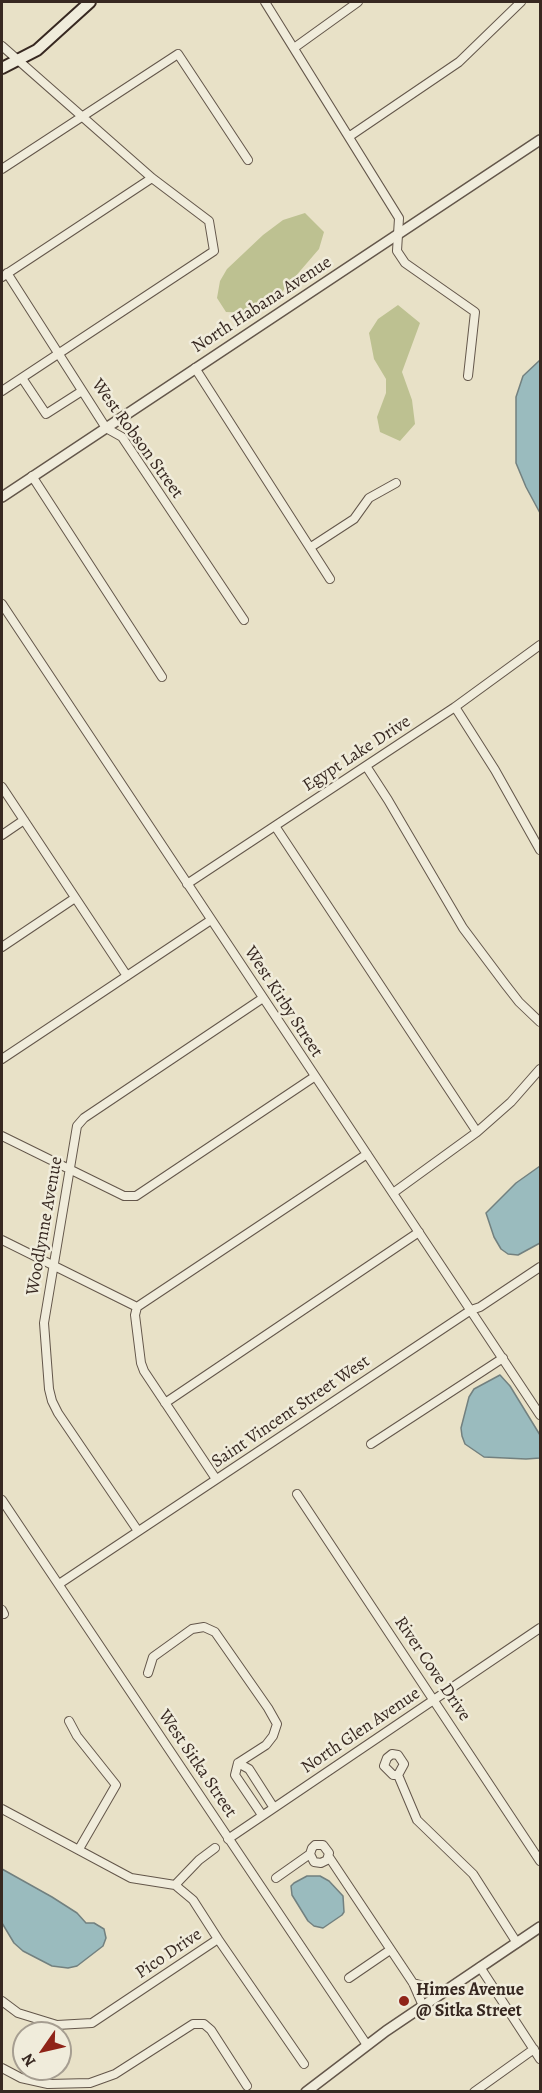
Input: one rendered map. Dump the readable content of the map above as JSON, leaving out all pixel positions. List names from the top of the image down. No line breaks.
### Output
{"streets":{"street":["North Habana Avenue","West Robson Street","Egypt Lake Drive","West Kirby Street","Woodlynne Avenue","Saint Vincent Street West","River Cove Drive","North Glen Avenue","West Sitka Street","Pico Drive"]},"crossings":[["North Habana Avenue","West Robson Street"],["Egypt Lake Drive","West Kirby Street"],["West Kirby Street","Woodlynne Avenue"],["West Kirby Street","Saint Vincent Street West"],["Woodlynne Avenue","Saint Vincent Street West"],["Saint Vincent Street West","West Sitka Street"],["River Cove Drive","North Glen Avenue"],["North Glen Avenue","West Sitka Street"]],"places":["Himes Avenue @ Sitka Street"],"north":"bottom left"}
